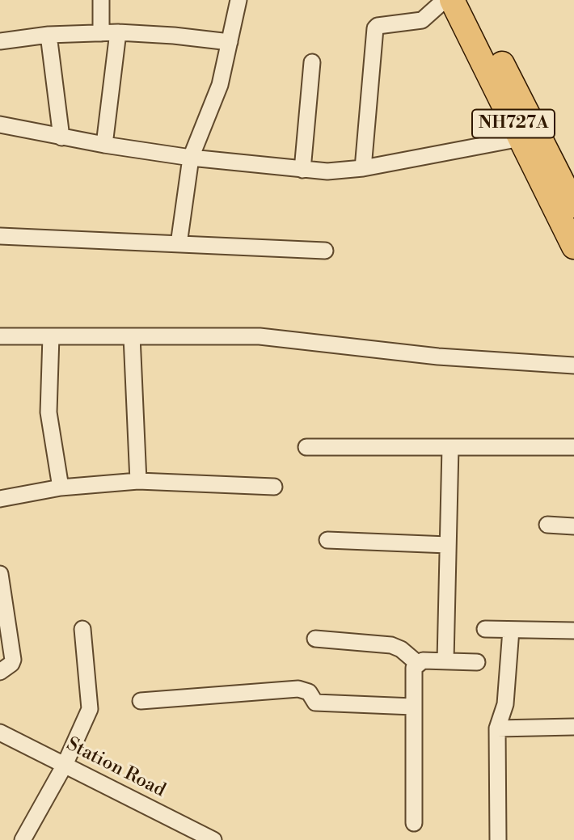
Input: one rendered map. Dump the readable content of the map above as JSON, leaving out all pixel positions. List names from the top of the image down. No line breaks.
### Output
{"streets":{"highway":["NH727A"],"street":["Station Road"]}}
